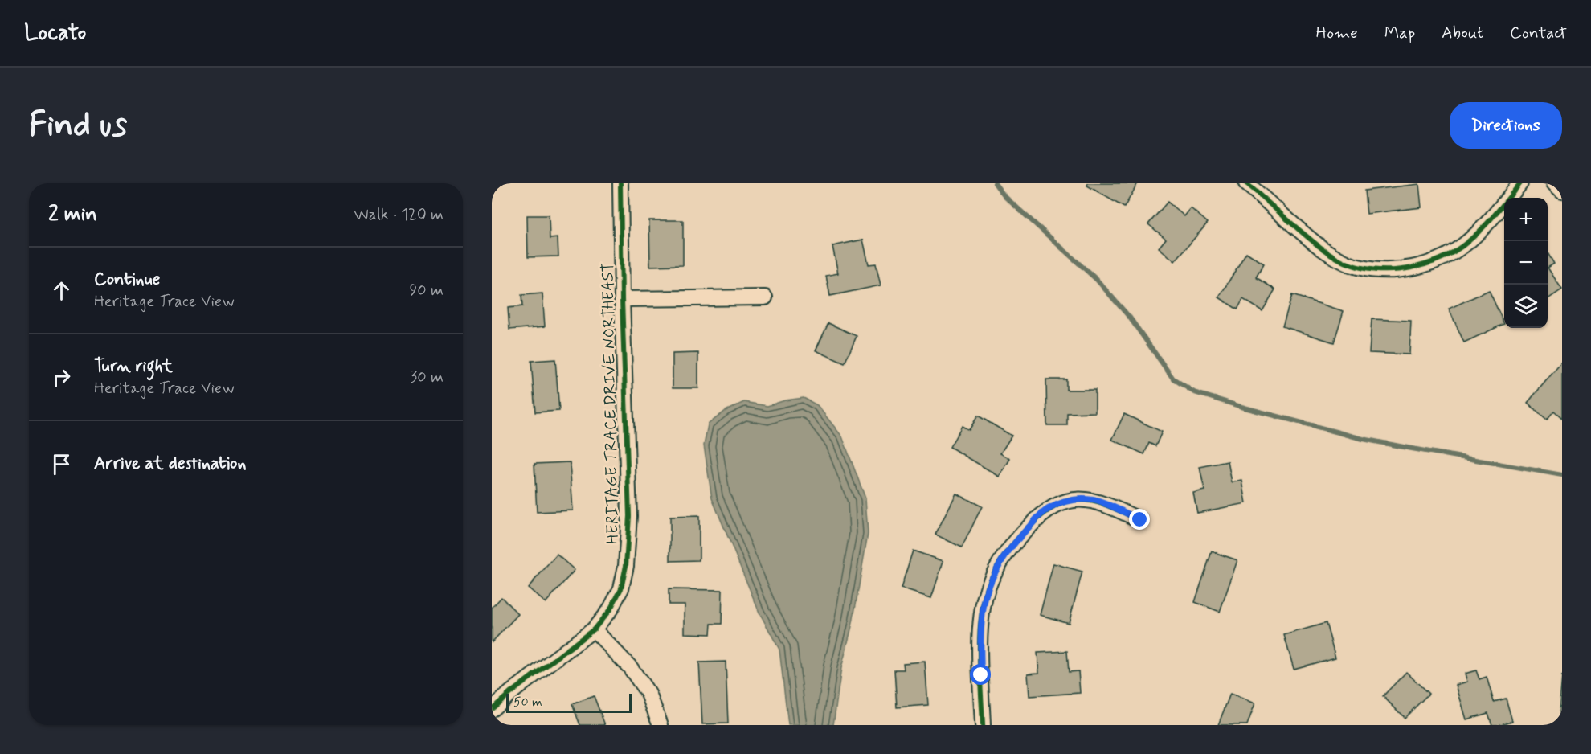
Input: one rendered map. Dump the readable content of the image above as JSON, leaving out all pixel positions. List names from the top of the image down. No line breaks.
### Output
{"streets":{"street":["HERITAGE TRACE DRIVE NORTHEAST"]},"scale_bar":"50 m","page":{"header":"Locato","nav":["Home","Map","About","Contact"],"buttons":"Directions","title":"Find us","heading":["2 min","Walk · 120 m"],"map_buttons":["+","−"],"list":[["Continue","Heritage Trace View","90 m"],["Turn right","Heritage Trace View","30 m"],"Arrive at destination"],"scale":"50 m"}}
